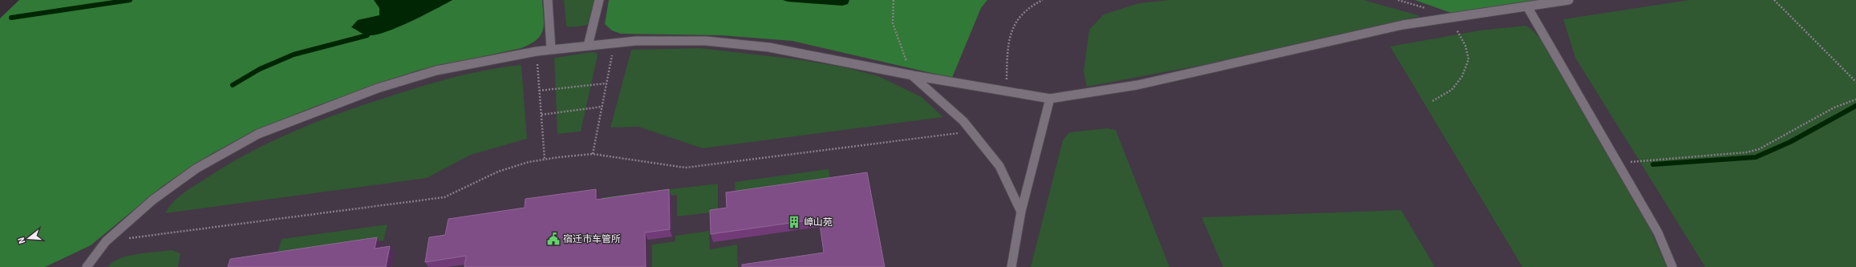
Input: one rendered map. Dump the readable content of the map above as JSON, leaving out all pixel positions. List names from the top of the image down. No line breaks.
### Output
{"places":{"building":["嶂山苑"],"public building":["宿迁市车管所"]},"north":"left"}
